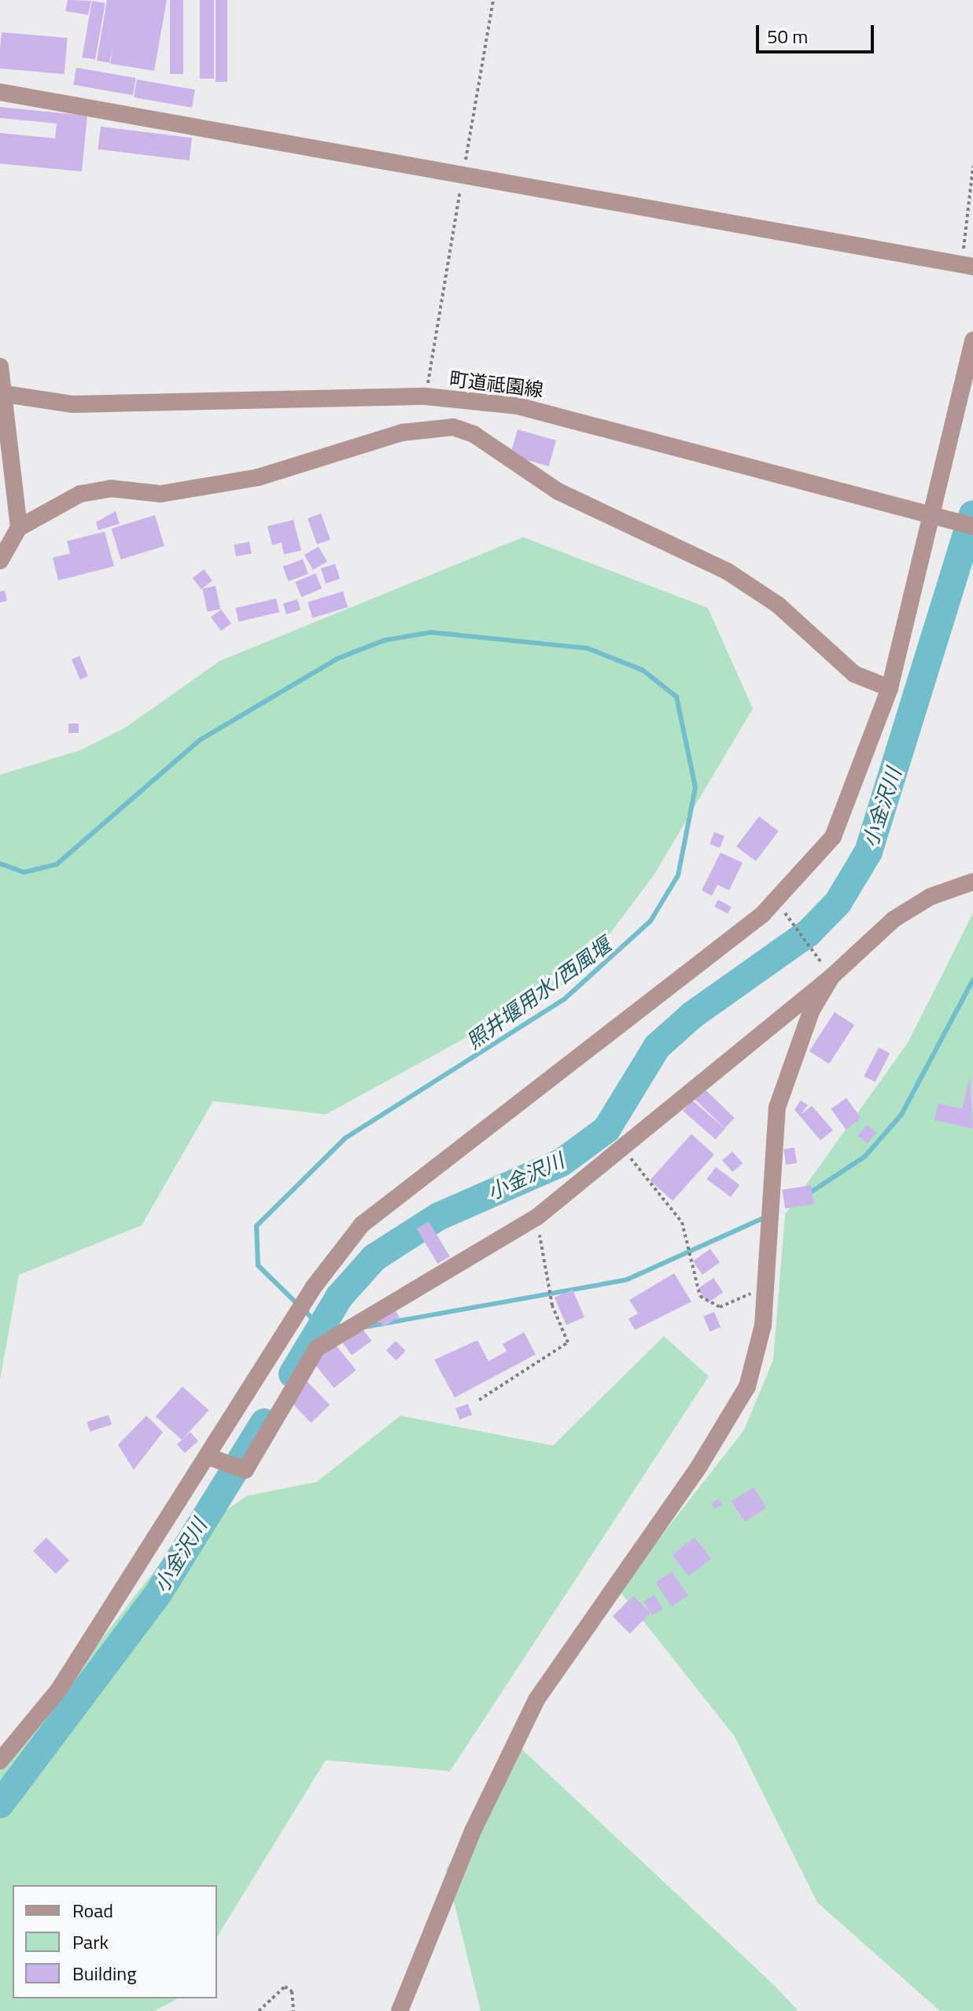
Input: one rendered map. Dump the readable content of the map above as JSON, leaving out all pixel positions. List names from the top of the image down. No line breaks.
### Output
{"streets":{"street":["町道祗園線"]},"water":["小金沢川","照井堰用水/西風堰"],"legend":["Road","Park","Building"],"scale_bar":"50 m"}
